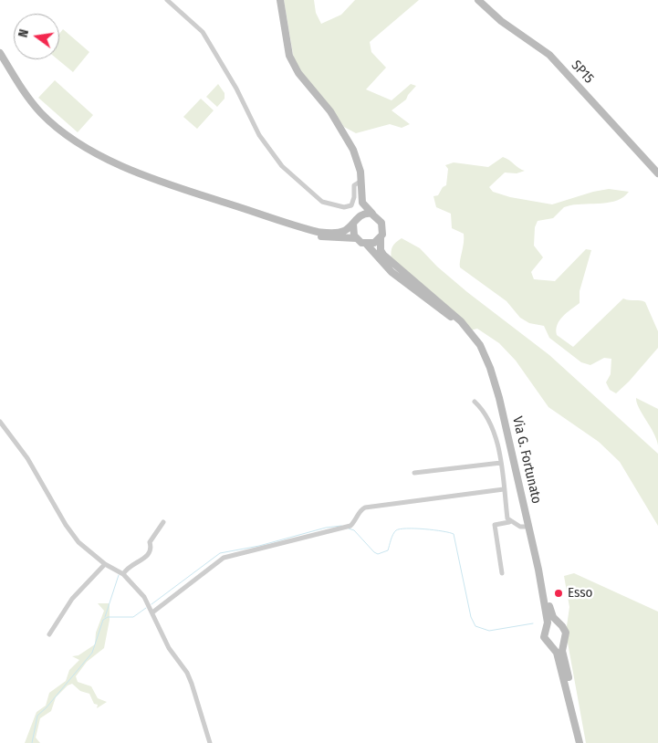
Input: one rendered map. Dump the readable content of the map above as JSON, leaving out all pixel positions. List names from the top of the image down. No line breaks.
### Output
{"streets":{"main road":["SP15","Via G. Fortunato"]},"places":["Esso"],"north":"left"}
